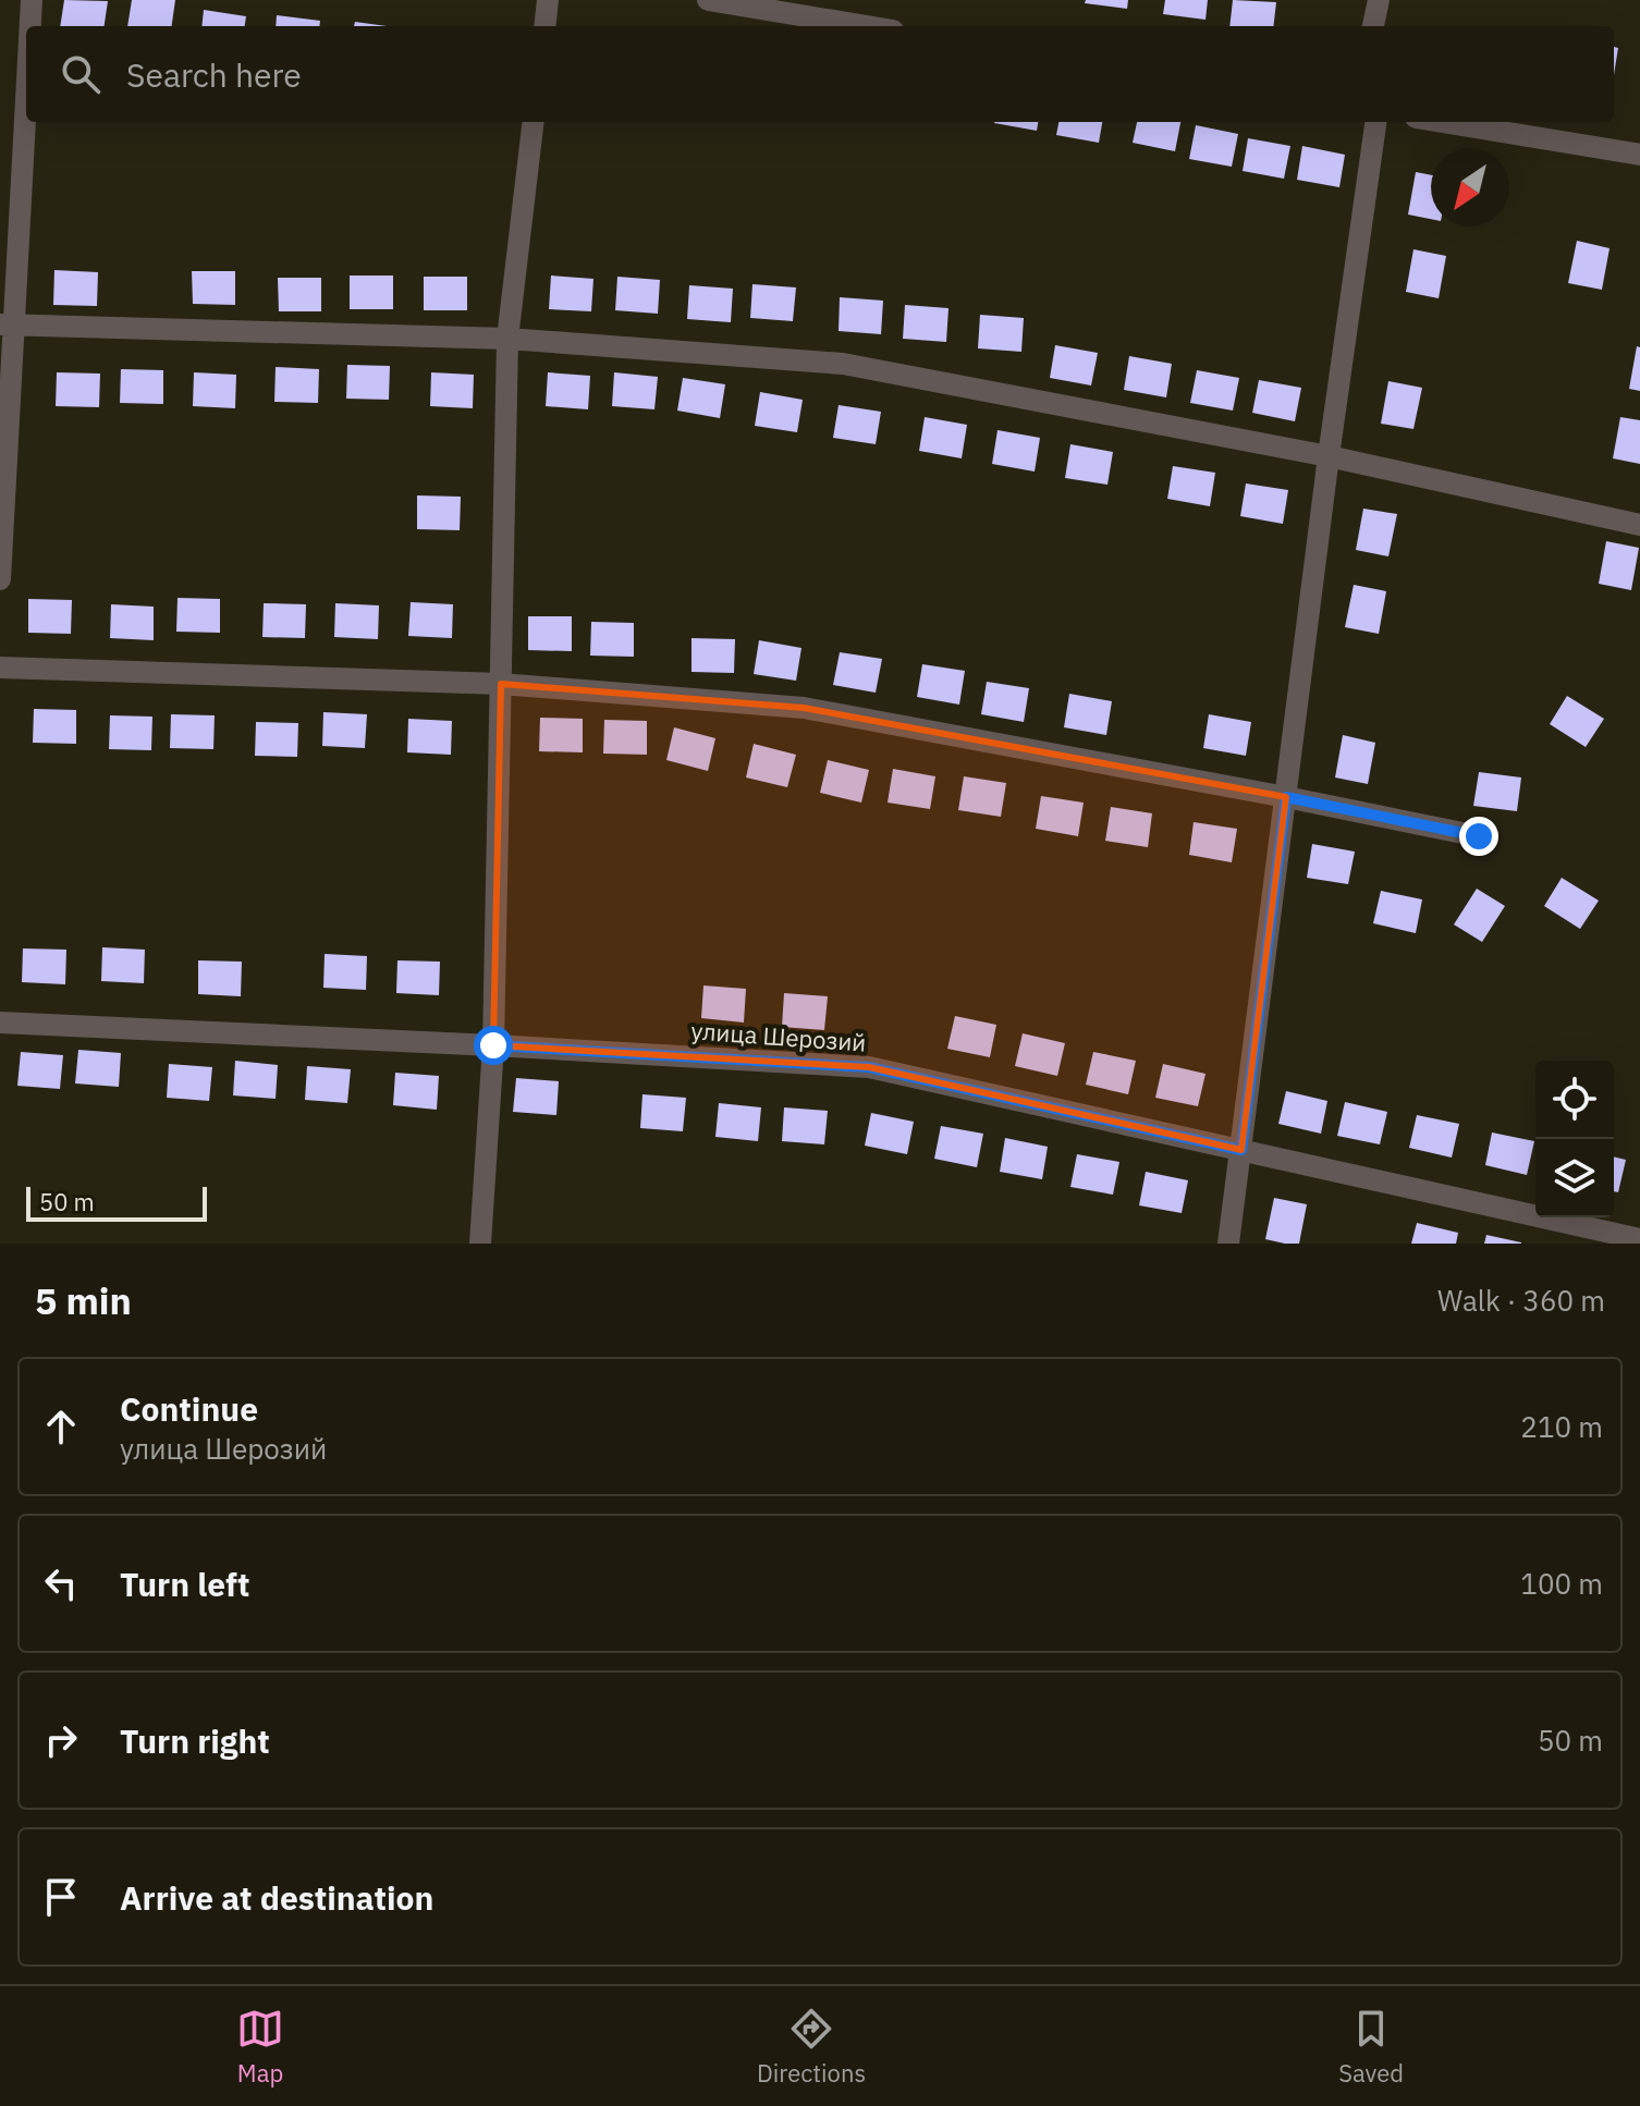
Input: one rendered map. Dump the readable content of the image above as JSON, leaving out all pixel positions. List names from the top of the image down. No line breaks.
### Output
{"streets":{"street":["улица Шерозий"]},"scale_bar":"50 m","north":"bottom left","page":{"search":"Search here","scale":"50 m","heading":["5 min","Walk · 360 m"],"list":[["Continue","улица Шерозий","210 m"],["Turn left","100 m"],["Turn right","50 m"],"Arrive at destination"],"nav":["Map","Directions","Saved"]}}
